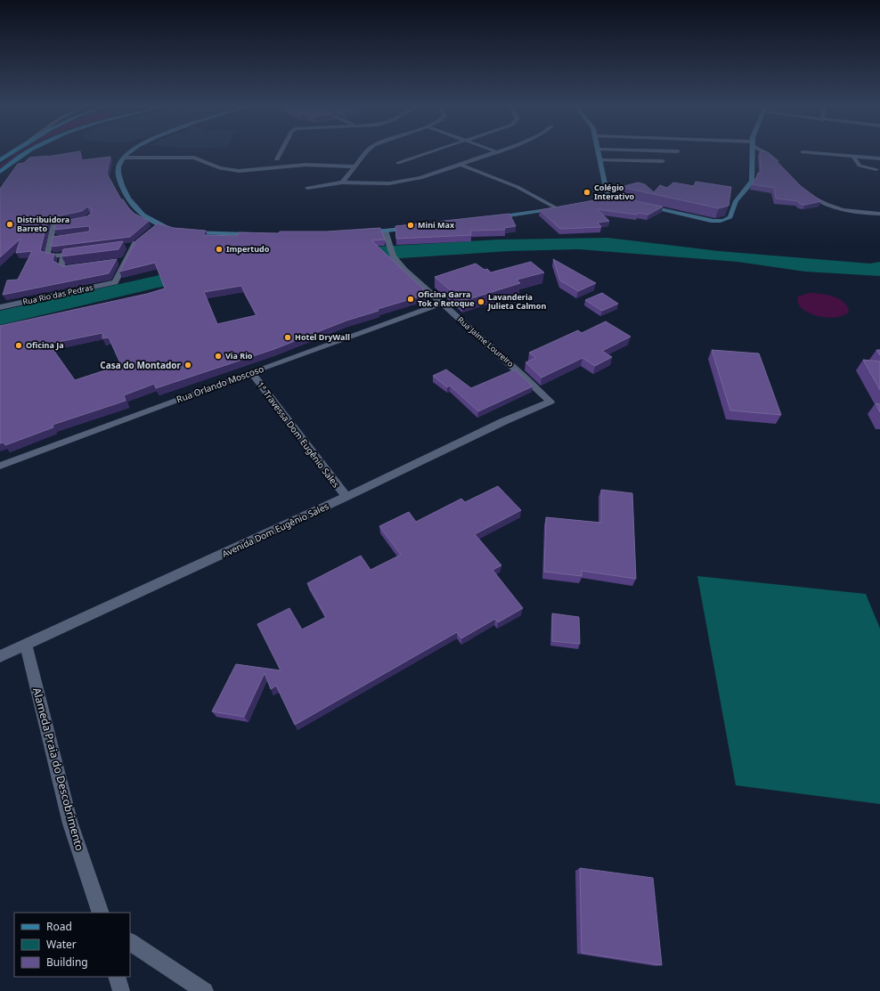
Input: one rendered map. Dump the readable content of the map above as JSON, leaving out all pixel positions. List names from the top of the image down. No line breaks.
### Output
{"streets":{"street":["Rua Rio das Pedras","Rua Jaime Loureiro","Rua Orlando Moscoso","1ª Travessa Dom Eugênio Sales","Avenida Dom Eugênio Sales","Alameda Praia do Descobrimento"]},"crossings":[["Rua Jaime Loureiro","Rua Orlando Moscoso"],["Rua Jaime Loureiro","Avenida Dom Eugênio Sales"],["Rua Orlando Moscoso","1ª Travessa Dom Eugênio Sales"],["1ª Travessa Dom Eugênio Sales","Avenida Dom Eugênio Sales"],["Avenida Dom Eugênio Sales","Alameda Praia do Descobrimento"]],"places":["Colégio Interativo","Distribuidora Barreto","Mini Max","Impertudo","Oficina Garra Tok e Retoque","Lavanderia Julieta Calmon","Hotel DryWall","Oficina Ja","Via Rio","Casa do Montador"],"legend":["Road","Water","Building"]}
